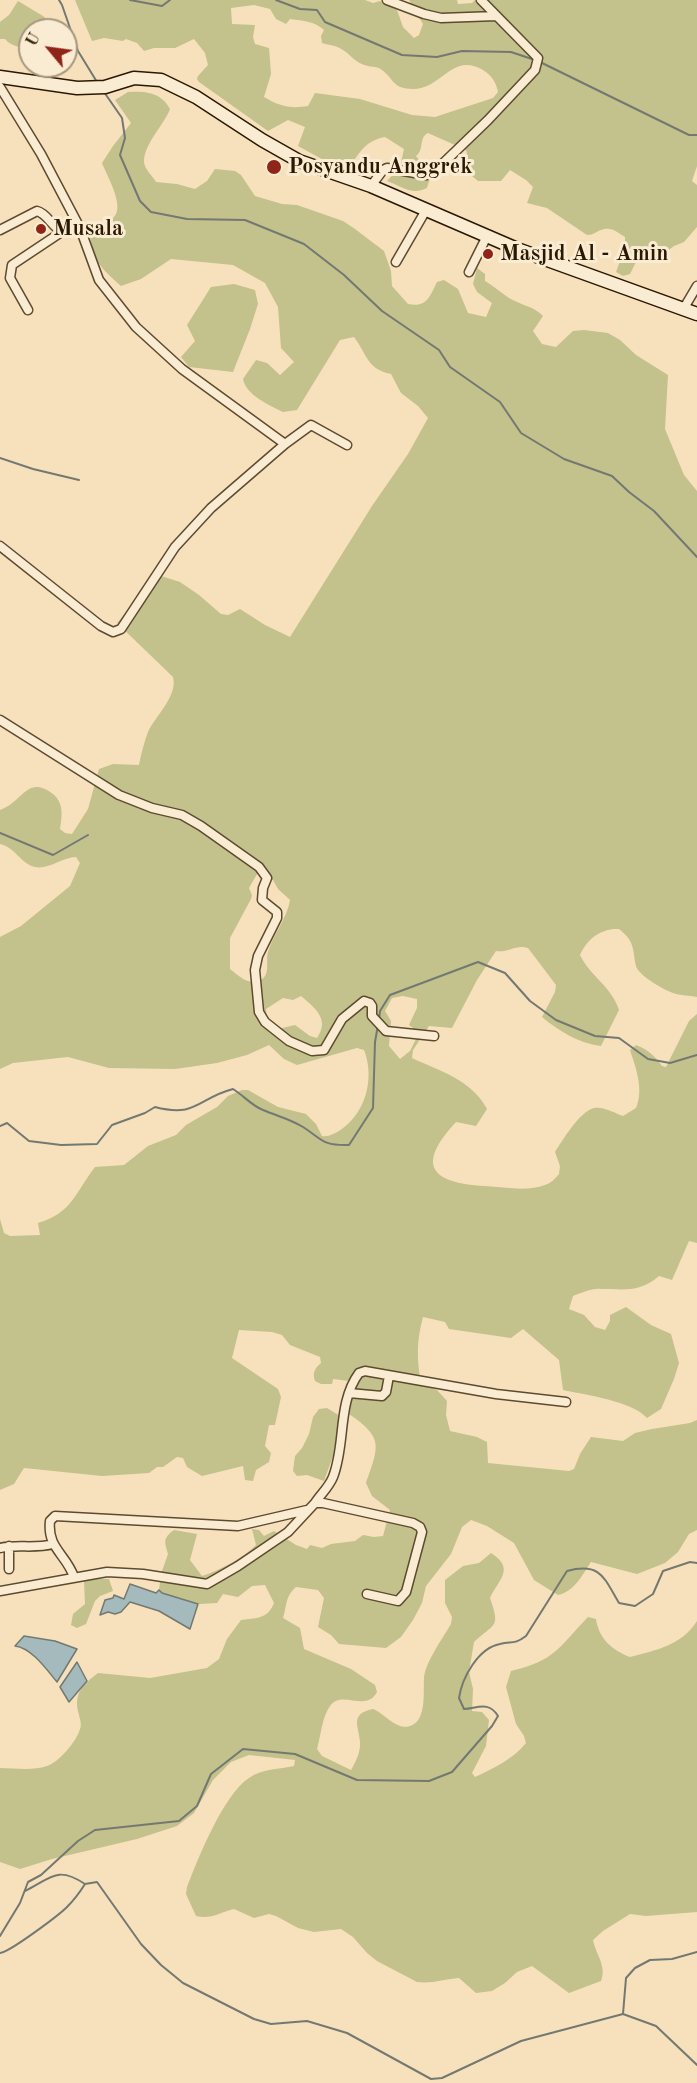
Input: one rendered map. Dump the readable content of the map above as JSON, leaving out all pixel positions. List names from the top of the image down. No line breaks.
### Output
{"places":["Posyandu Anggrek","Musala","Masjid Al - Amin"],"north":"top left"}
